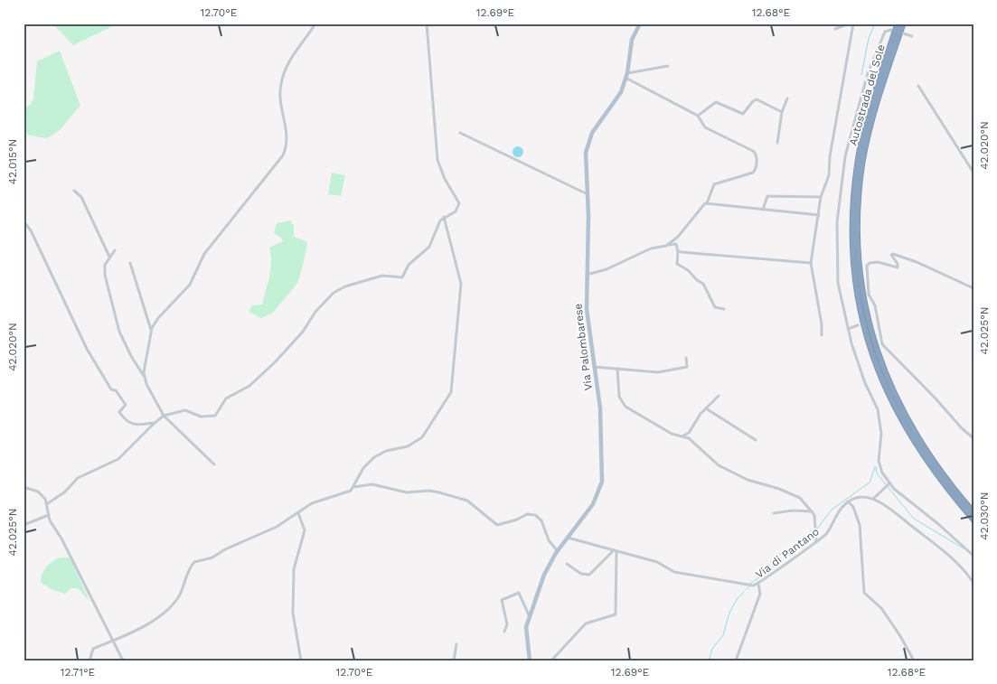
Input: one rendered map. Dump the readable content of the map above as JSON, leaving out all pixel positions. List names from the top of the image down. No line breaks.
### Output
{"streets":{"highway":["Autostrada del Sole"],"main road":["Via Palombarese"],"street":["Via di Pantano"]},"crossings":[["Via Palombarese","Via di Pantano"]],"coordinates":["12.70°E","12.69°E","12.68°E","42.020°N","42.015°N","42.025°N","42.030°N","12.71°E"]}
